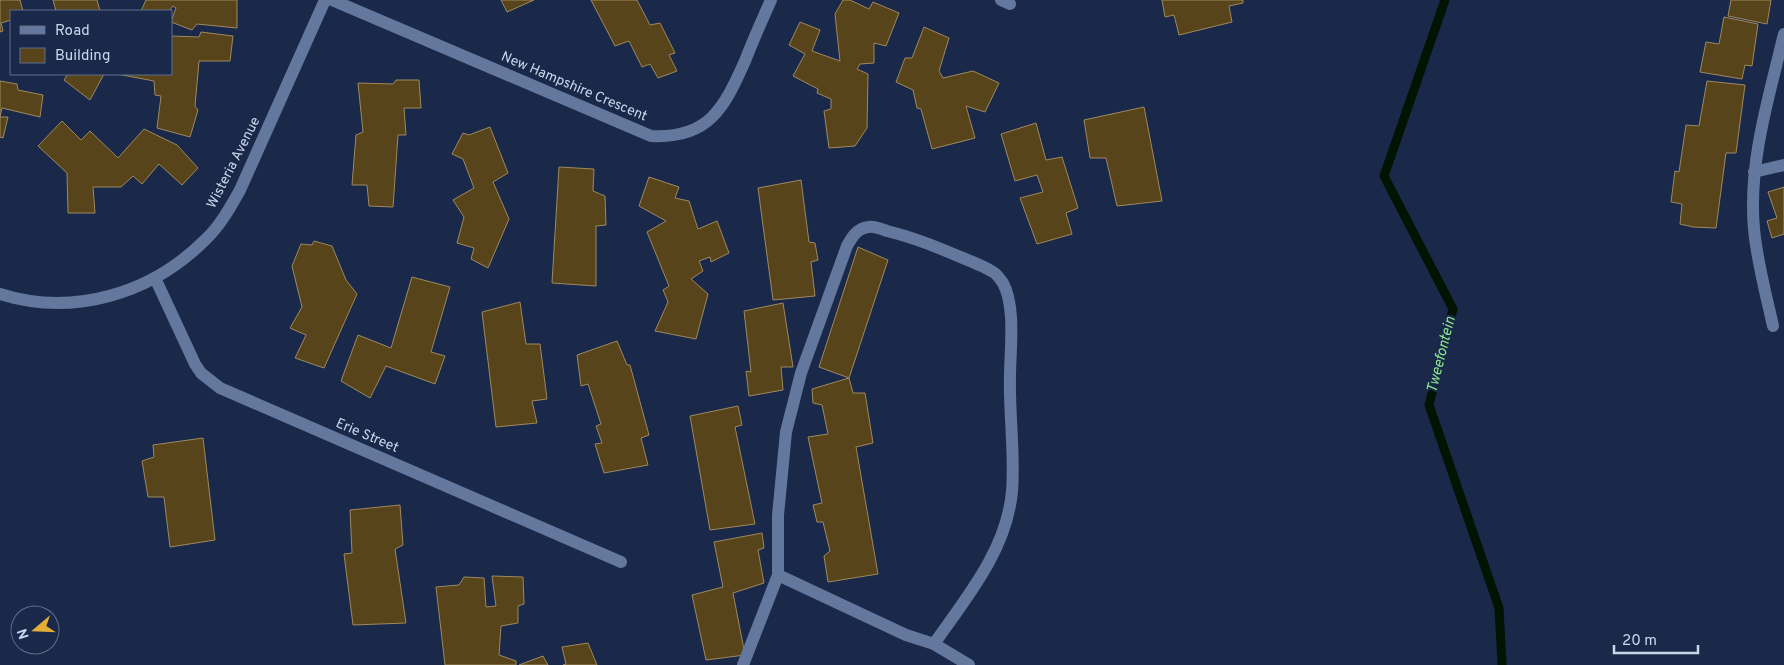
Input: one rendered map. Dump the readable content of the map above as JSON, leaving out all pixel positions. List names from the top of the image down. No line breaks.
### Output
{"streets":{"street":["New Hampshire Crescent","Wisteria Avenue","Erie Street"]},"crossings":[["Wisteria Avenue","Erie Street"]],"water":["Tweefontein"],"legend":["Road","Building"],"scale_bar":"20 m","north":"left"}
